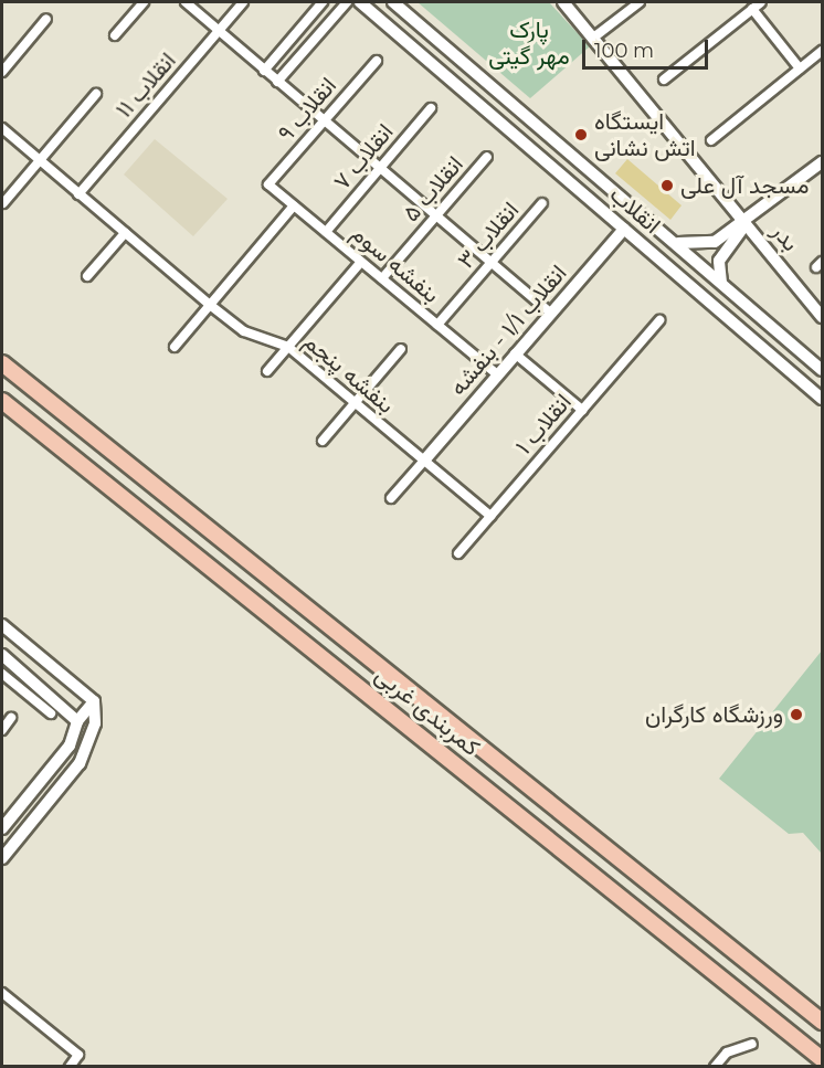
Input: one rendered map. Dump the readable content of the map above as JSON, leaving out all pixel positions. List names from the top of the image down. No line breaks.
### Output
{"streets":{"highway":["کمربندی غربی"],"main road":["انقلاب","بدر","انقلاب ۱/۱ - بنفشه"],"street":["انقلاب ۱۱","انقلاب ۹","انقلاب ۷","انقلاب ۵","انقلاب ۳","بنفشه سوم","بنفشه پنجم","انقلاب ۱"]},"crossings":[["انقلاب ۱۱","بنفشه پنجم"],["انقلاب ۹","بنفشه سوم"],["انقلاب ۷","بنفشه سوم"],["انقلاب ۵","بنفشه سوم"],["انقلاب","انقلاب ۱/۱ - بنفشه"],["انقلاب ۳","بنفشه سوم"],["بنفشه سوم","انقلاب ۱/۱ - بنفشه"],["انقلاب ۱/۱ - بنفشه","بنفشه پنجم"],["بنفشه پنجم","انقلاب ۱"]],"parks":["پارک مهر گیتی"],"places":["ایستگاه اتش نشانی","مسجد آل علی","ورزشگاه کارگران"],"scale_bar":"100 m"}
